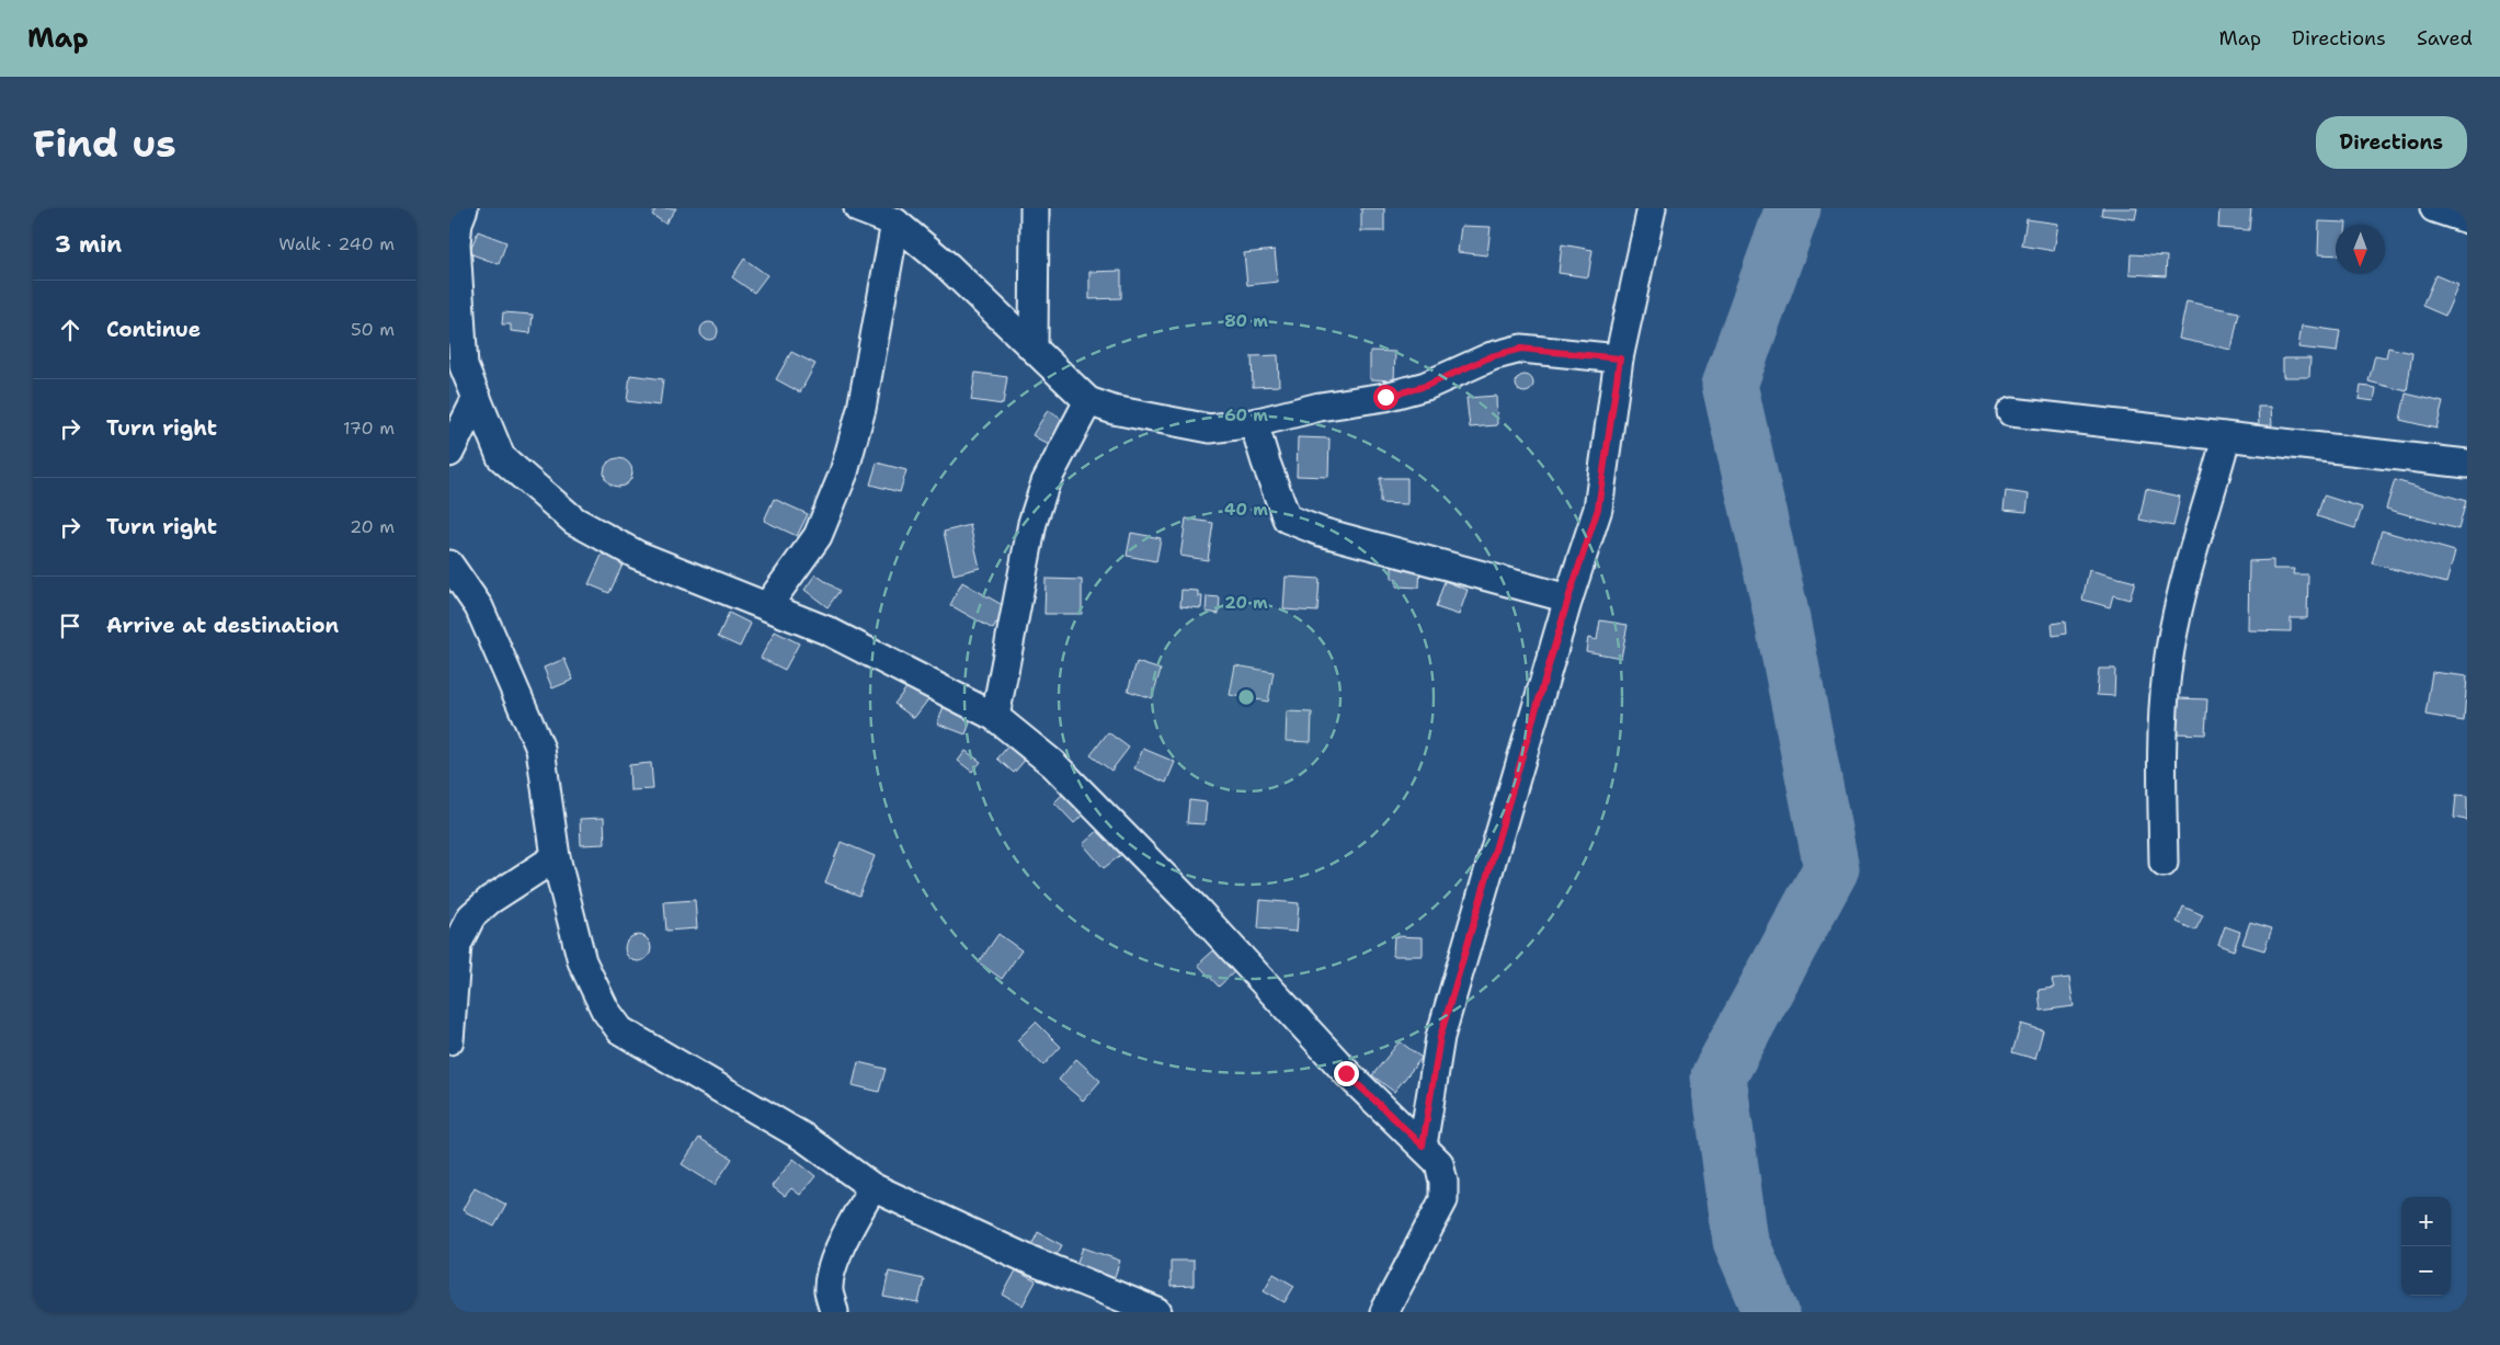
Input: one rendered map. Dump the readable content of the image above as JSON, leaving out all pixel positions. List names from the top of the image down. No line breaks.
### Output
{"north":"bottom","page":{"header":"Map","nav":["Map","Directions","Saved"],"buttons":"Directions","title":"Find us","heading":["3 min","Walk · 240 m"],"list":[["Continue","50 m"],["Turn right","170 m"],["Turn right","20 m"],"Arrive at destination"],"map_buttons":["+","−"]},"rings":["80 m","60 m","40 m","20 m"]}
